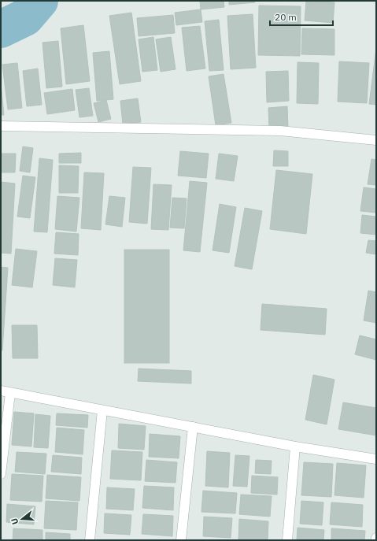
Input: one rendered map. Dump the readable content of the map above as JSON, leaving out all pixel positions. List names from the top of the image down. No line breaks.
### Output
{"scale_bar":"20 m","north":"left"}
